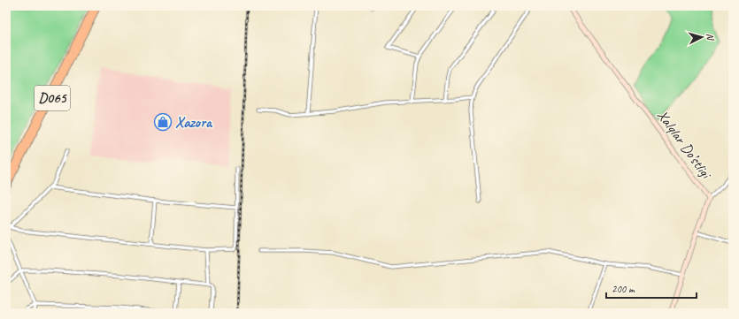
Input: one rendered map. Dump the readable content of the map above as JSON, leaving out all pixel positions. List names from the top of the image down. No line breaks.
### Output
{"streets":{"main road":["D065","Xalqlar Do’stligi"]},"places":{"shop":["Xazora"]},"scale_bar":"200 m","north":"right"}
